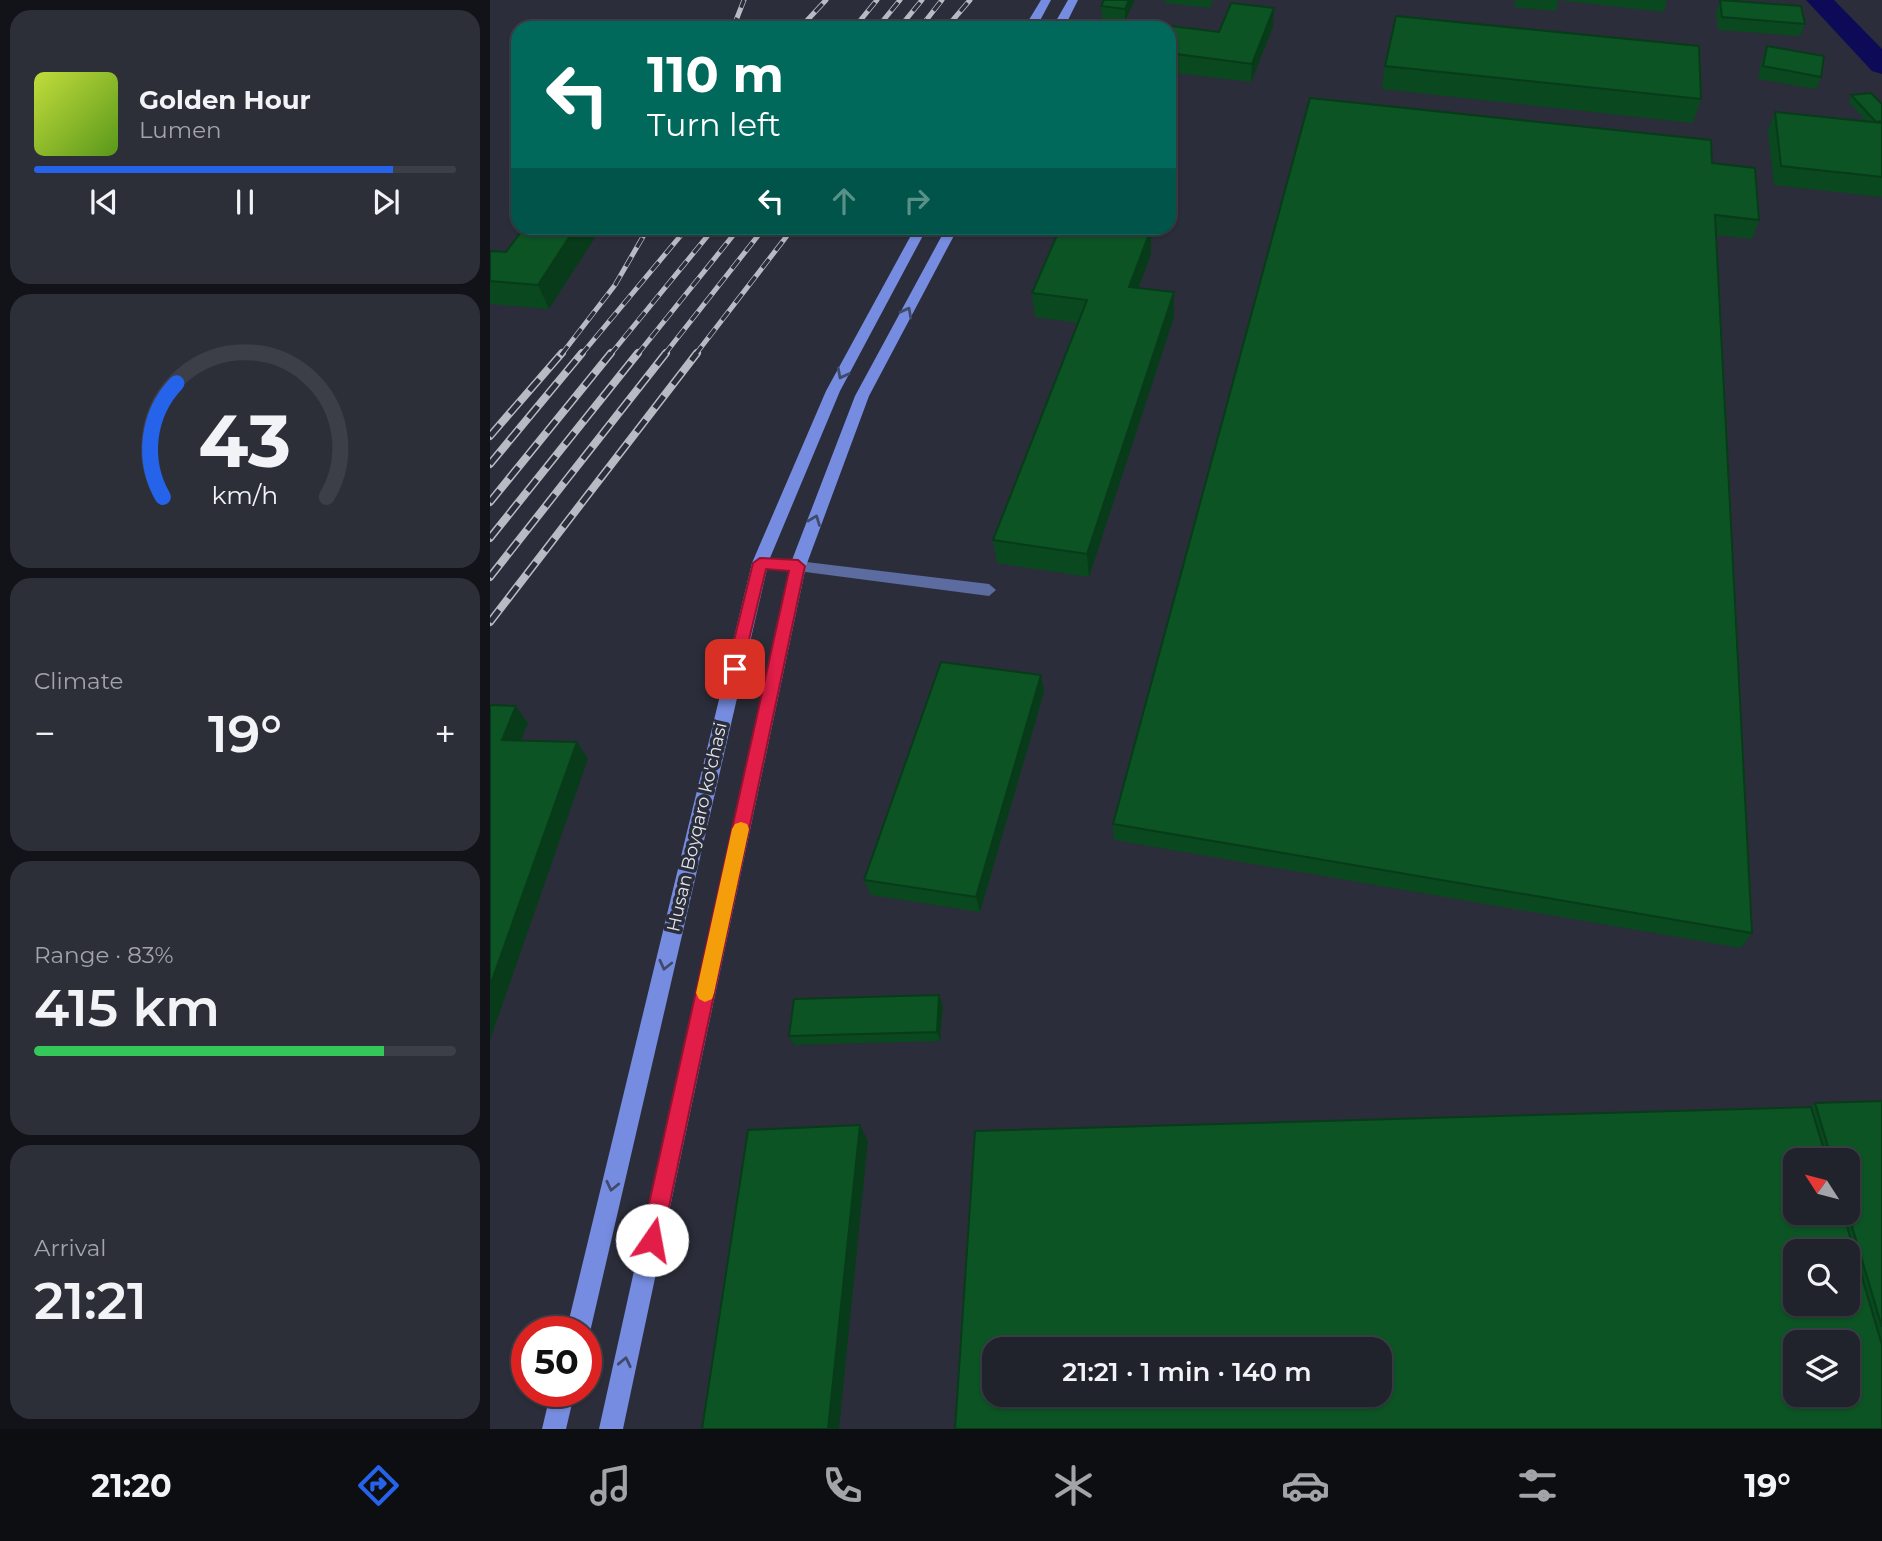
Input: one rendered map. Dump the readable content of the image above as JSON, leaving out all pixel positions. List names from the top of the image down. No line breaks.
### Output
{"streets":{"main road":["Husan Boyqaro ko'chasi"]},"north":"top left","page":{"turn":["110 m","Turn left"],"song":["Golden Hour","Lumen"],"tile":["Climate",["Range · 83%","415 km"],["Arrival","21:21"]],"heat":["−","19°","+"],"limit":"50","trip":"21:21 · 1 min · 140 m","tabs":["21:20","19°"],"gauge":["43","km/h"]}}
